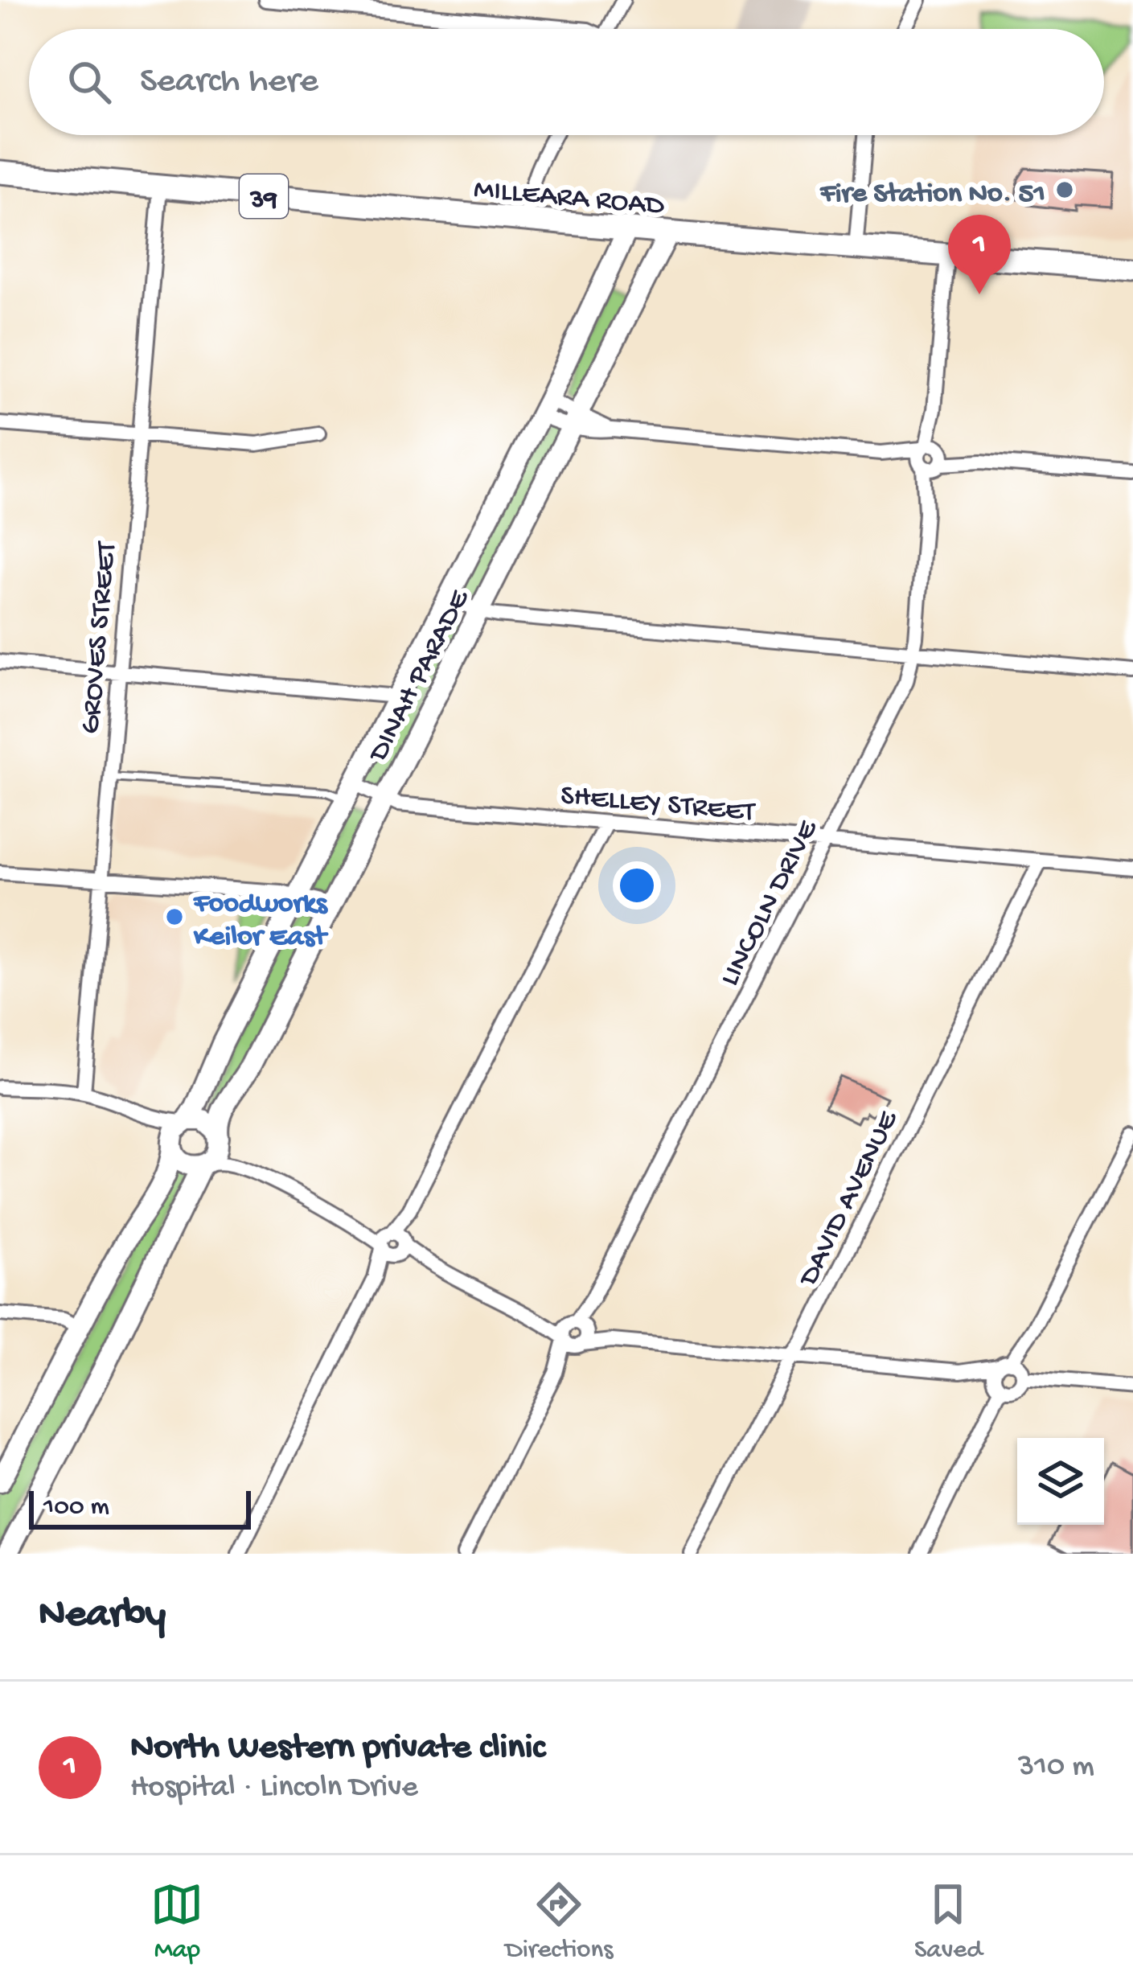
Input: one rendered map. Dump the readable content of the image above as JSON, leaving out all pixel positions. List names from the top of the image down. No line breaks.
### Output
{"streets":{"main road":["MILLEARA ROAD","39"],"street":["GROVES STREET","DINAH PARADE","SHELLEY STREET","LINCOLN DRIVE","DAVID AVENUE"]},"crossings":[["MILLEARA ROAD","GROVES STREET"],["MILLEARA ROAD","DINAH PARADE"],["MILLEARA ROAD","LINCOLN DRIVE"],["DINAH PARADE","SHELLEY STREET"],["SHELLEY STREET","LINCOLN DRIVE"],["SHELLEY STREET","DAVID AVENUE"]],"places":["Fire Station No. 51","Foodworks Keilor East"],"scale_bar":"100 m","page":{"search":"Search here","pins":"1","scale":"100 m","heading":"Nearby","list":[{"mark":"1","name":"North Western private clinic","note":"Hospital · Lincoln Drive","value":"310 m"}],"nav":["Map","Directions","Saved"]}}
